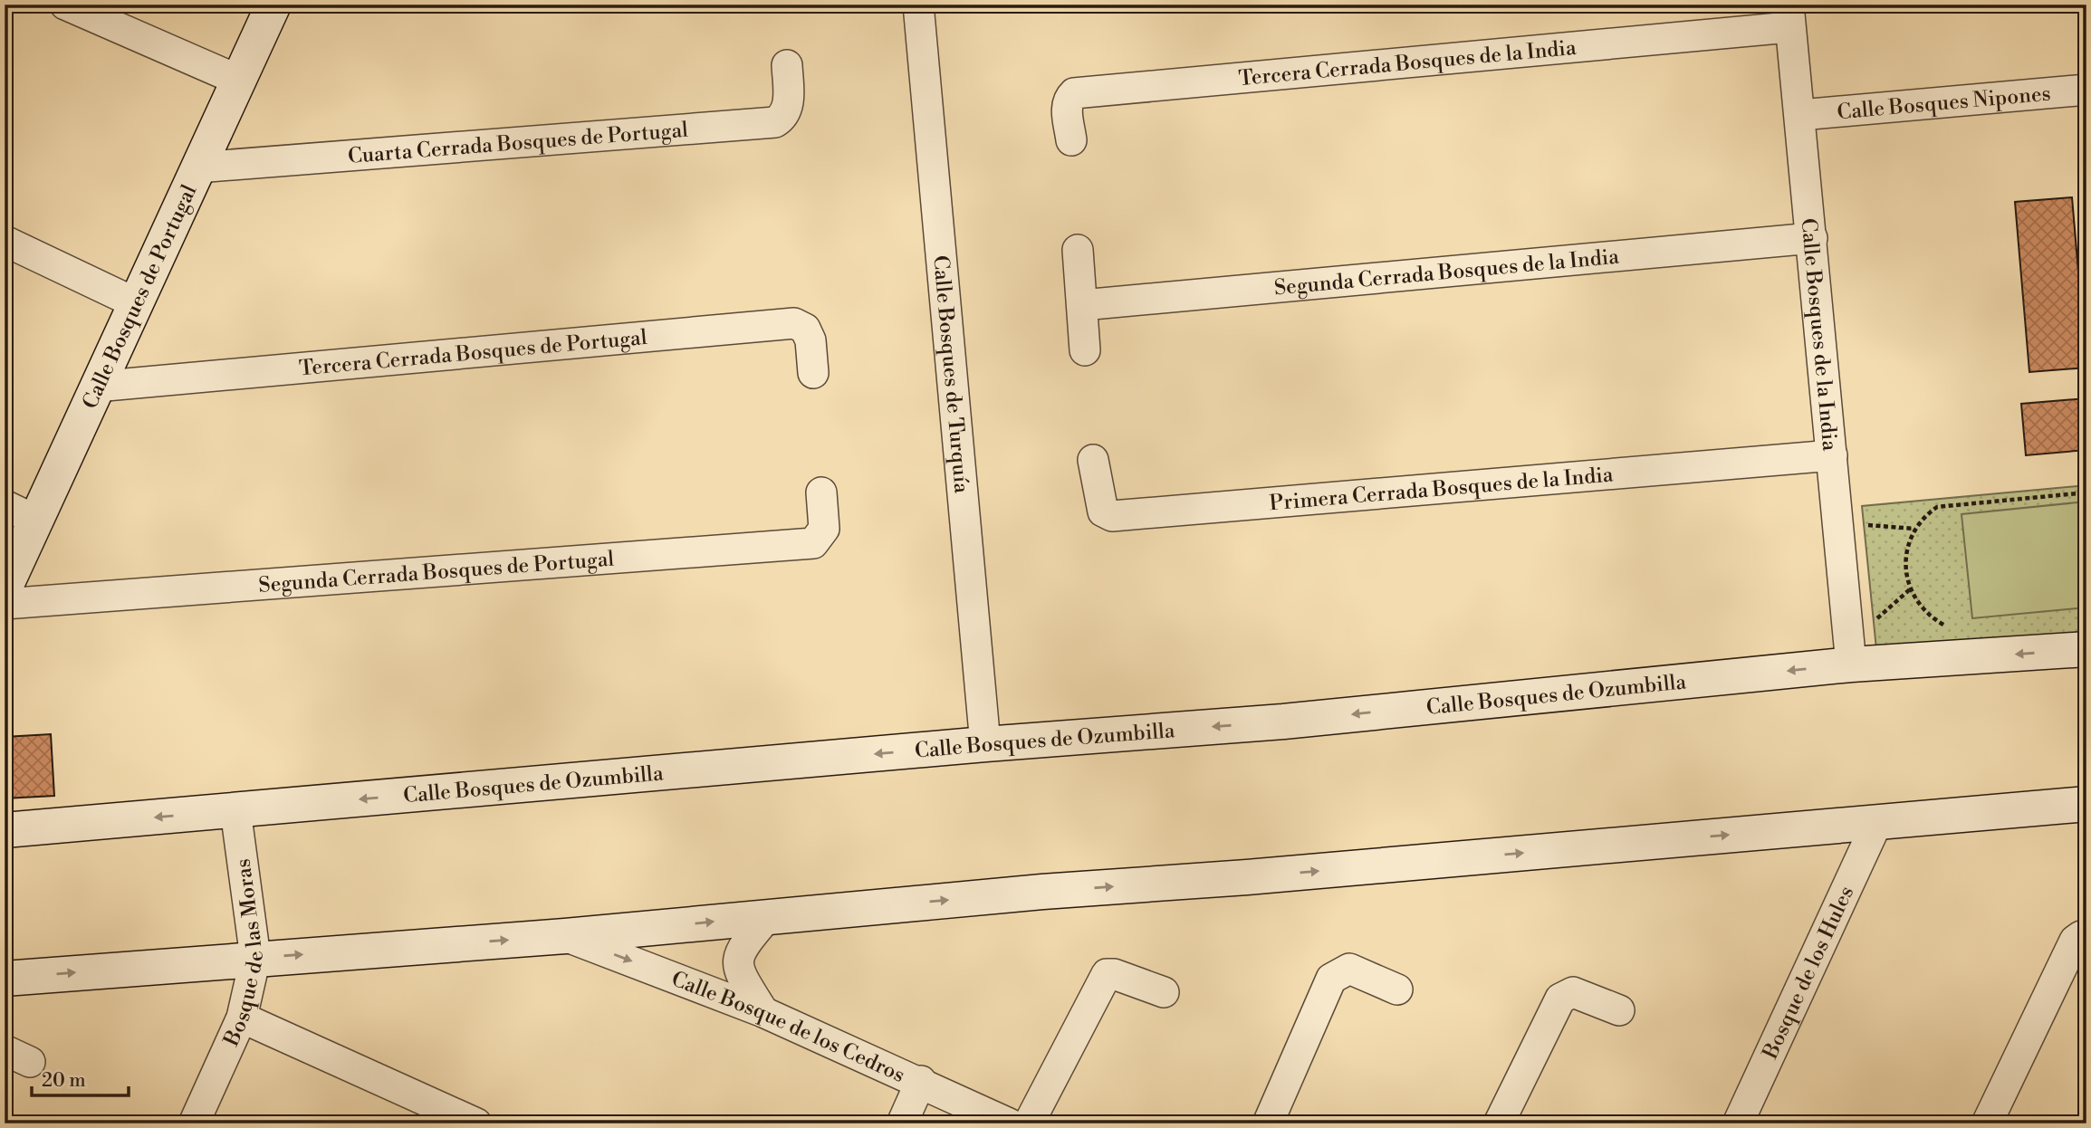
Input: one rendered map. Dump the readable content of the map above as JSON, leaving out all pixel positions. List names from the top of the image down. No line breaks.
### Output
{"streets":{"main road":["Calle Bosques de Portugal","Calle Bosques de Ozumbilla"],"street":["Tercera Cerrada Bosques de la India","Calle Bosques Nipones","Cuarta Cerrada Bosques de Portugal","Segunda Cerrada Bosques de la India","Calle Bosques de la India","Tercera Cerrada Bosques de Portugal","Calle Bosques de Turquía","Primera Cerrada Bosques de la India","Segunda Cerrada Bosques de Portugal","Bosque de las Moras","Bosque de los Hules","Calle Bosque de los Cedros"]},"crossings":[["Tercera Cerrada Bosques de la India","Calle Bosques de la India"],["Calle Bosques Nipones","Calle Bosques de la India"],["Cuarta Cerrada Bosques de Portugal","Calle Bosques de Portugal"],["Segunda Cerrada Bosques de la India","Calle Bosques de la India"],["Calle Bosques de Portugal","Tercera Cerrada Bosques de Portugal"],["Calle Bosques de la India","Primera Cerrada Bosques de la India"],["Calle Bosques de la India","Calle Bosques de Ozumbilla"],["Calle Bosques de Turquía","Calle Bosques de Ozumbilla"],["Calle Bosques de Ozumbilla","Bosque de las Moras"]],"one_way":["Calle Bosque de los Cedros"],"scale_bar":"20 m"}
